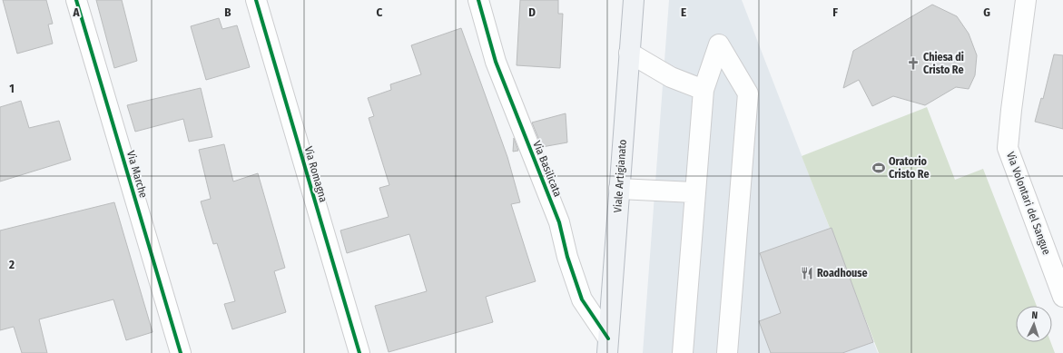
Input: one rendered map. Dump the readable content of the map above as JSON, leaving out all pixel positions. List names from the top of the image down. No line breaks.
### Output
{"streets":{"main road":["Viale Artigianato"],"street":["Via Basilicata","Via Marche","Via Romagna","Via Volontari del Sangue"]},"crossings":[["Via Basilicata","Viale Artigianato"]],"places":{"church":["Chiesa di Cristo Re"],"sports":["Oratorio Cristo Re"],"restaurant":["Roadhouse"]},"north":"top","grid":{"columns":["A","B","C","D","E","F","G"],"rows":["1","2"]}}
